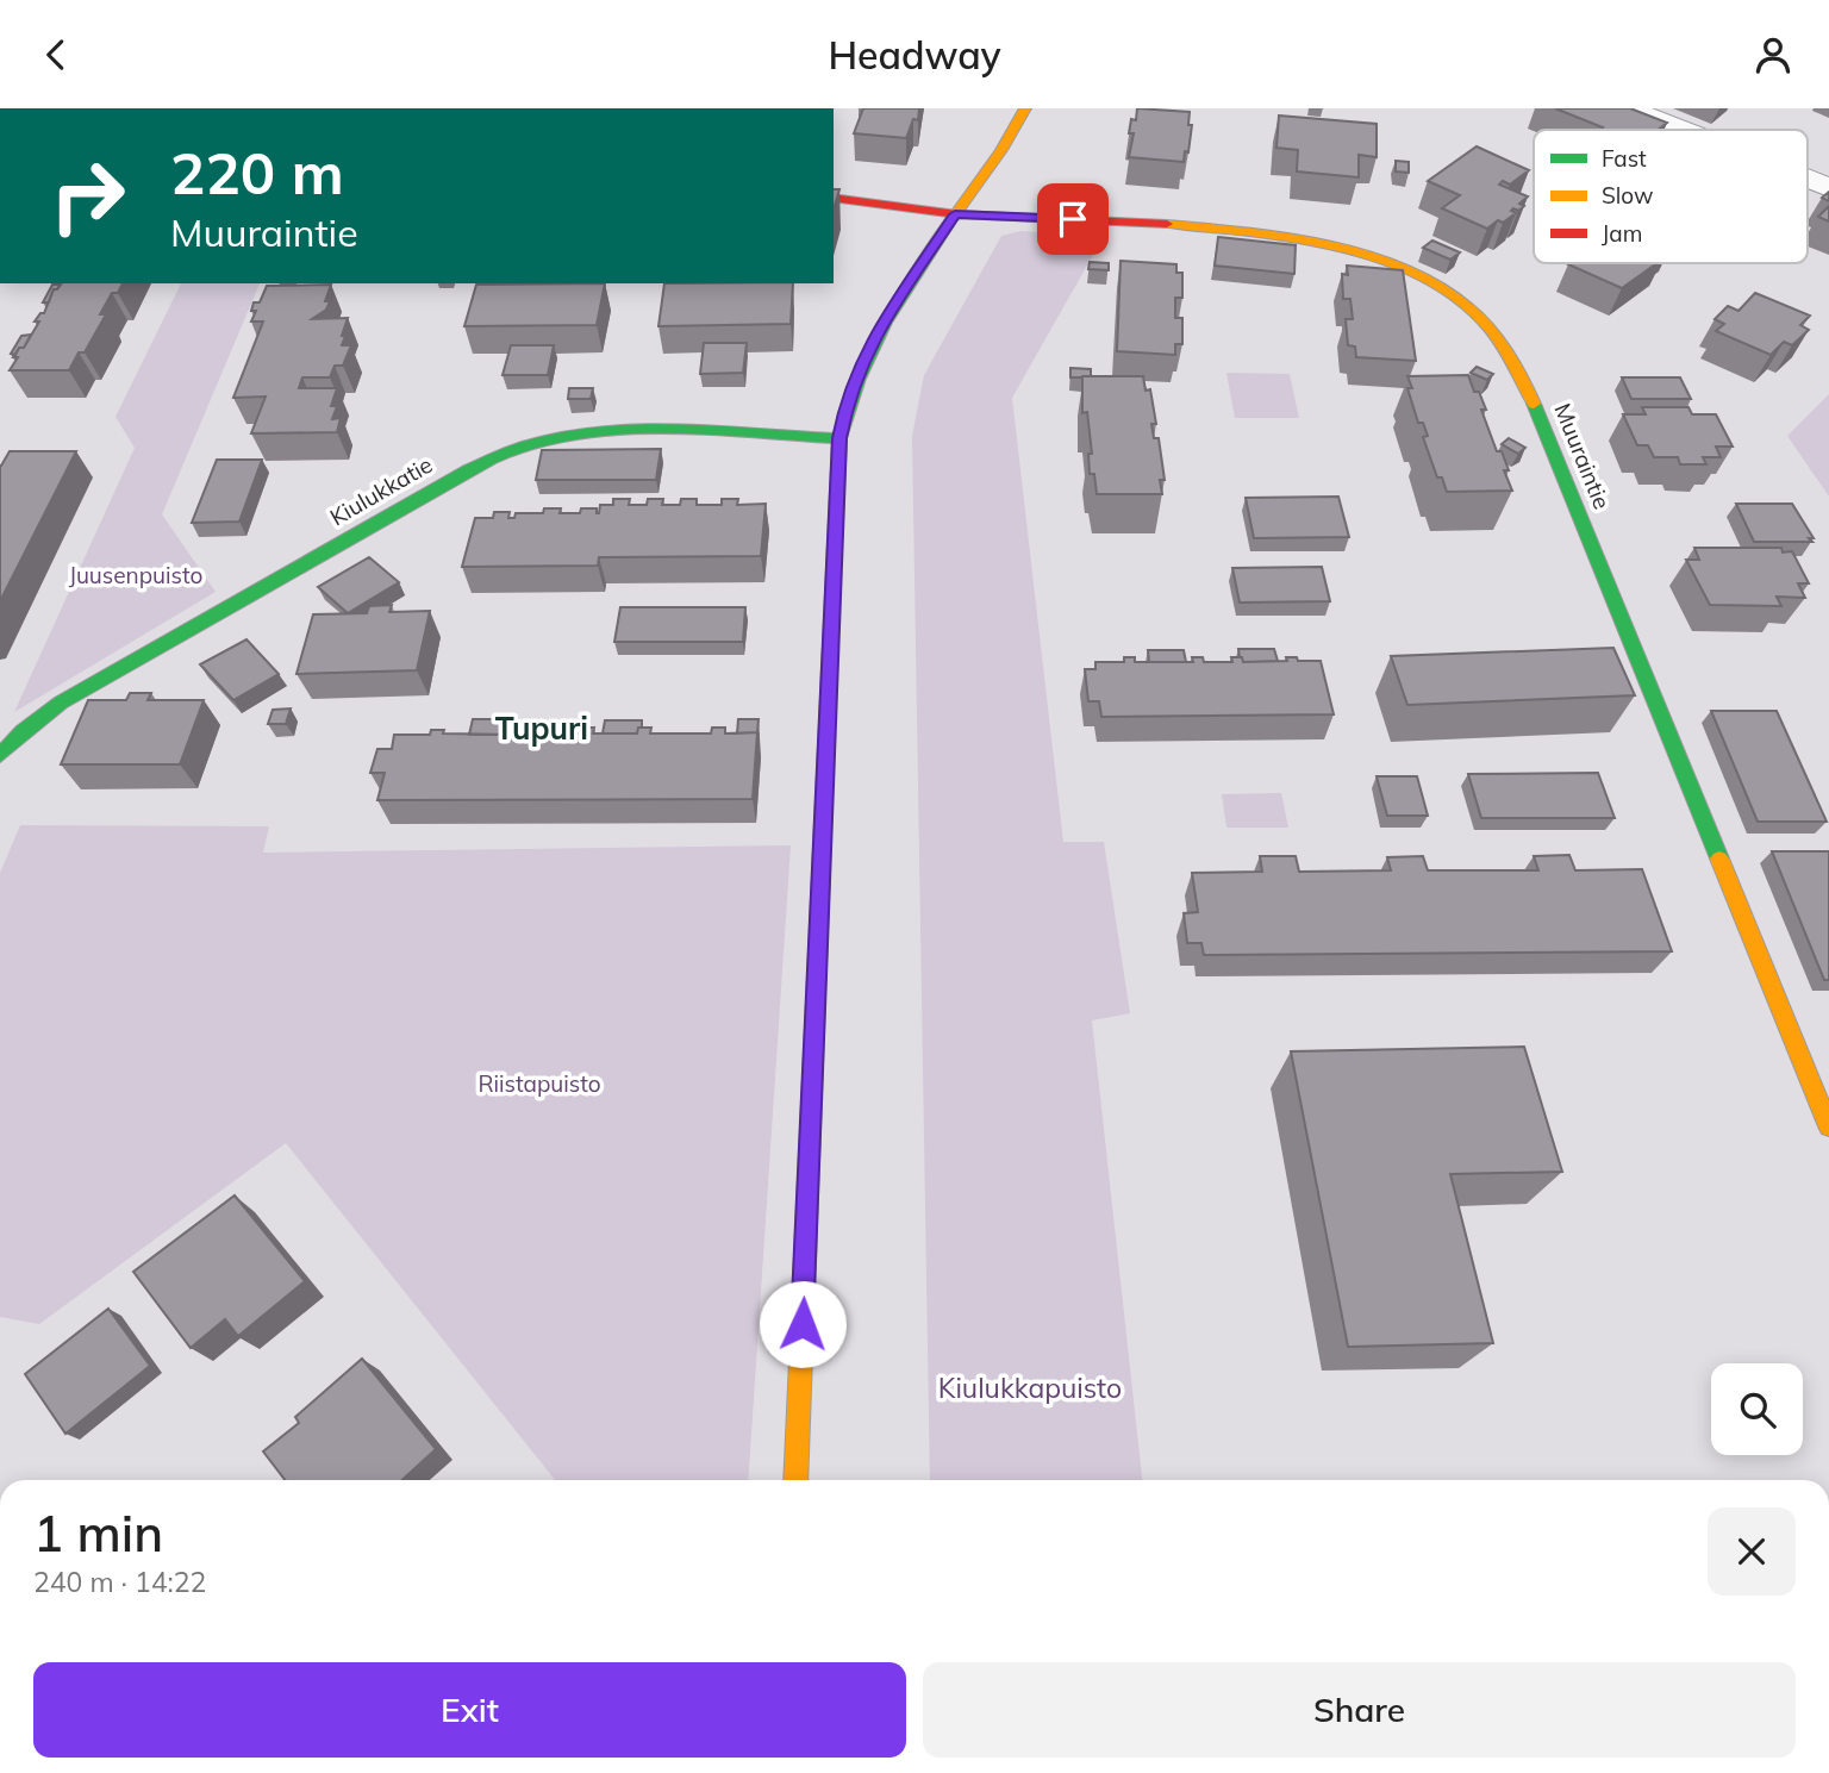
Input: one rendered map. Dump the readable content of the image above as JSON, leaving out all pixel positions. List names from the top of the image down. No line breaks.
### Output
{"streets":{"street":["Muuraintie","Kiulukkatie"]},"districts":["Tupuri"],"parks":["Juusenpuisto","Riistapuisto","Kiulukkapuisto"],"legend":["Fast","Slow","Jam"],"page":{"header":"Headway","turn":["220 m","Muuraintie"],"heading":["1 min","240 m · 14:22"],"buttons":["Exit","Share"]}}
